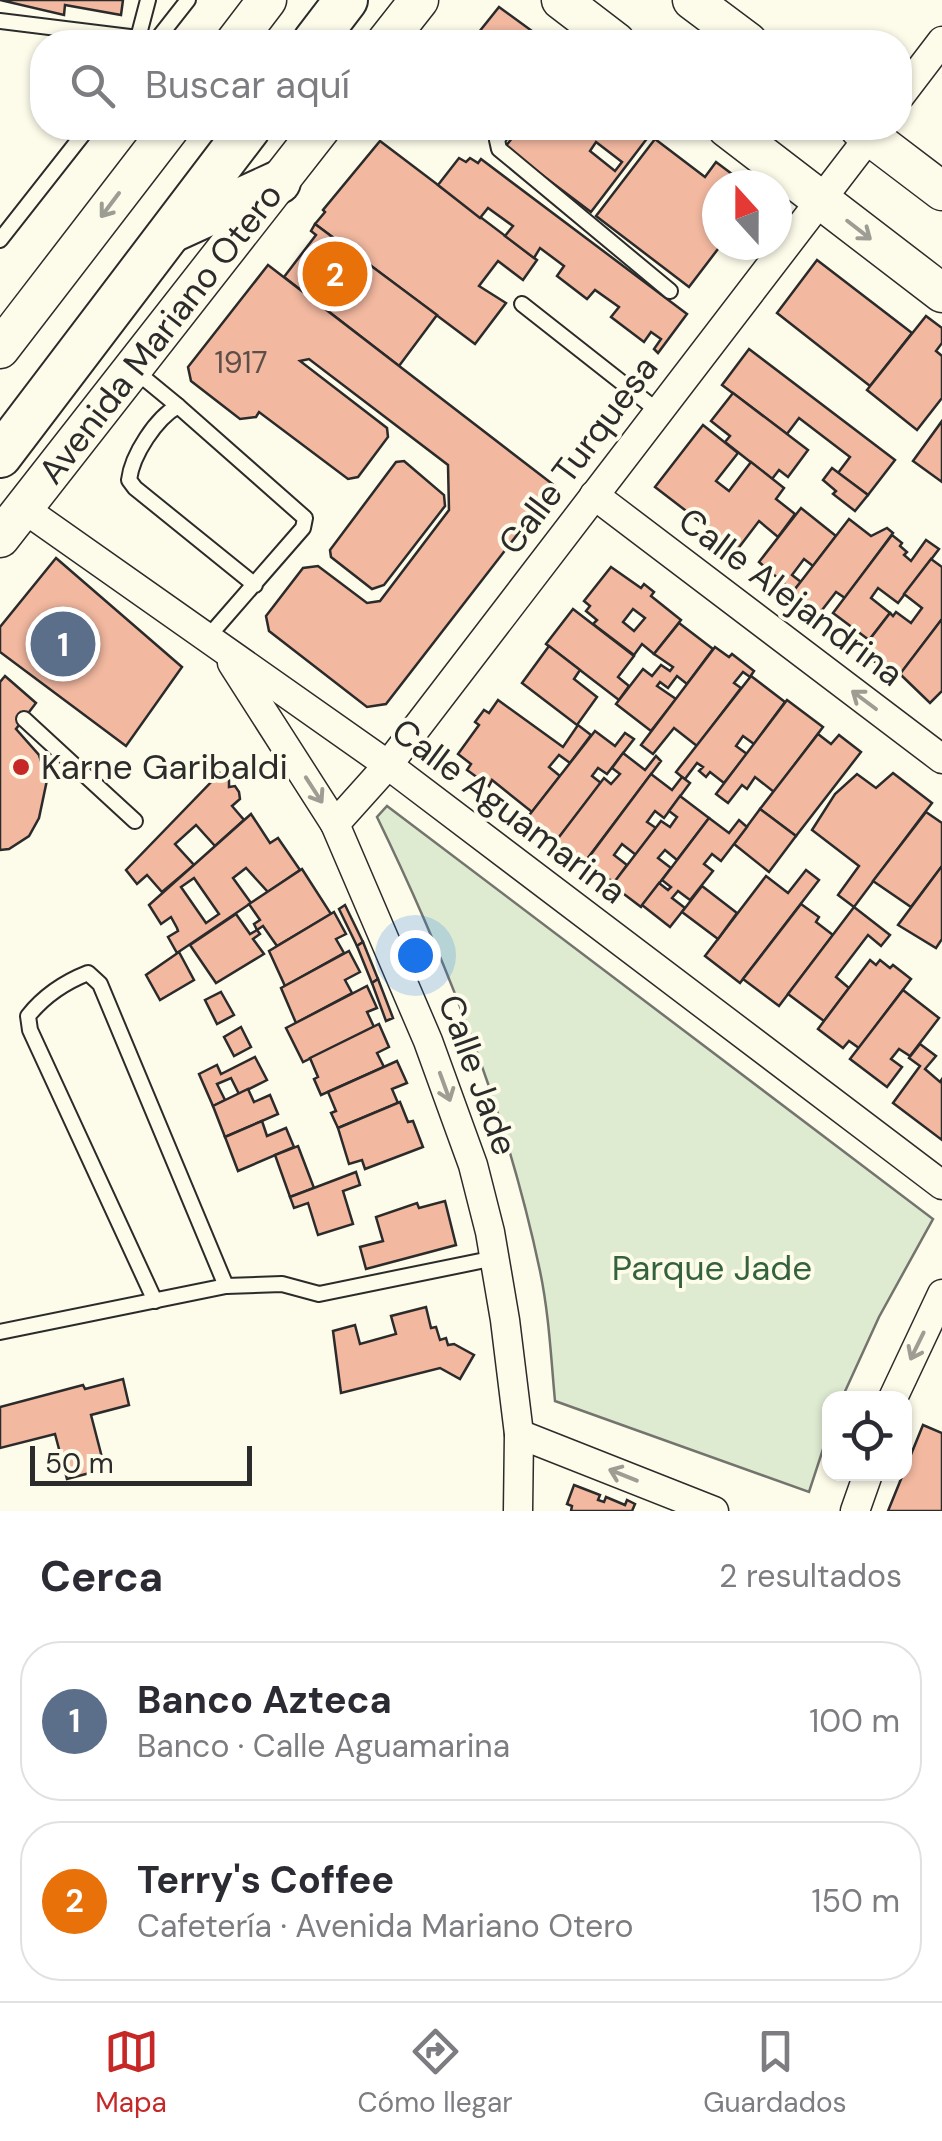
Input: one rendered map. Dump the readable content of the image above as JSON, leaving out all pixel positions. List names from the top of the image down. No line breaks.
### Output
{"streets":{"main road":["Avenida Mariano Otero"],"street":["Calle Turquesa","Calle Alejandrina","Calle Aguamarina","Calle Jade"]},"crossings":[["Avenida Mariano Otero","Calle Aguamarina"],["Calle Turquesa","Calle Alejandrina"],["Calle Turquesa","Calle Aguamarina"],["Calle Turquesa","Calle Jade"],["Calle Aguamarina","Calle Jade"]],"one_way":["Calle Alejandrina","Calle Jade"],"parks":["Parque Jade"],"places":["Karne Garibaldi"],"house_numbers":["1917"],"scale_bar":"50 m","north":"top","page":{"search":"Buscar aquí","pins":["2","1"],"scale":"50 m","heading":["Cerca","2 resultados"],"list":[{"mark":"1","name":"Banco Azteca","note":"Banco · Calle Aguamarina","value":"100 m"},{"mark":"2","name":"Terry's Coffee","note":"Cafetería · Avenida Mariano Otero","value":"150 m"}],"nav":["Mapa","Cómo llegar","Guardados"]}}
